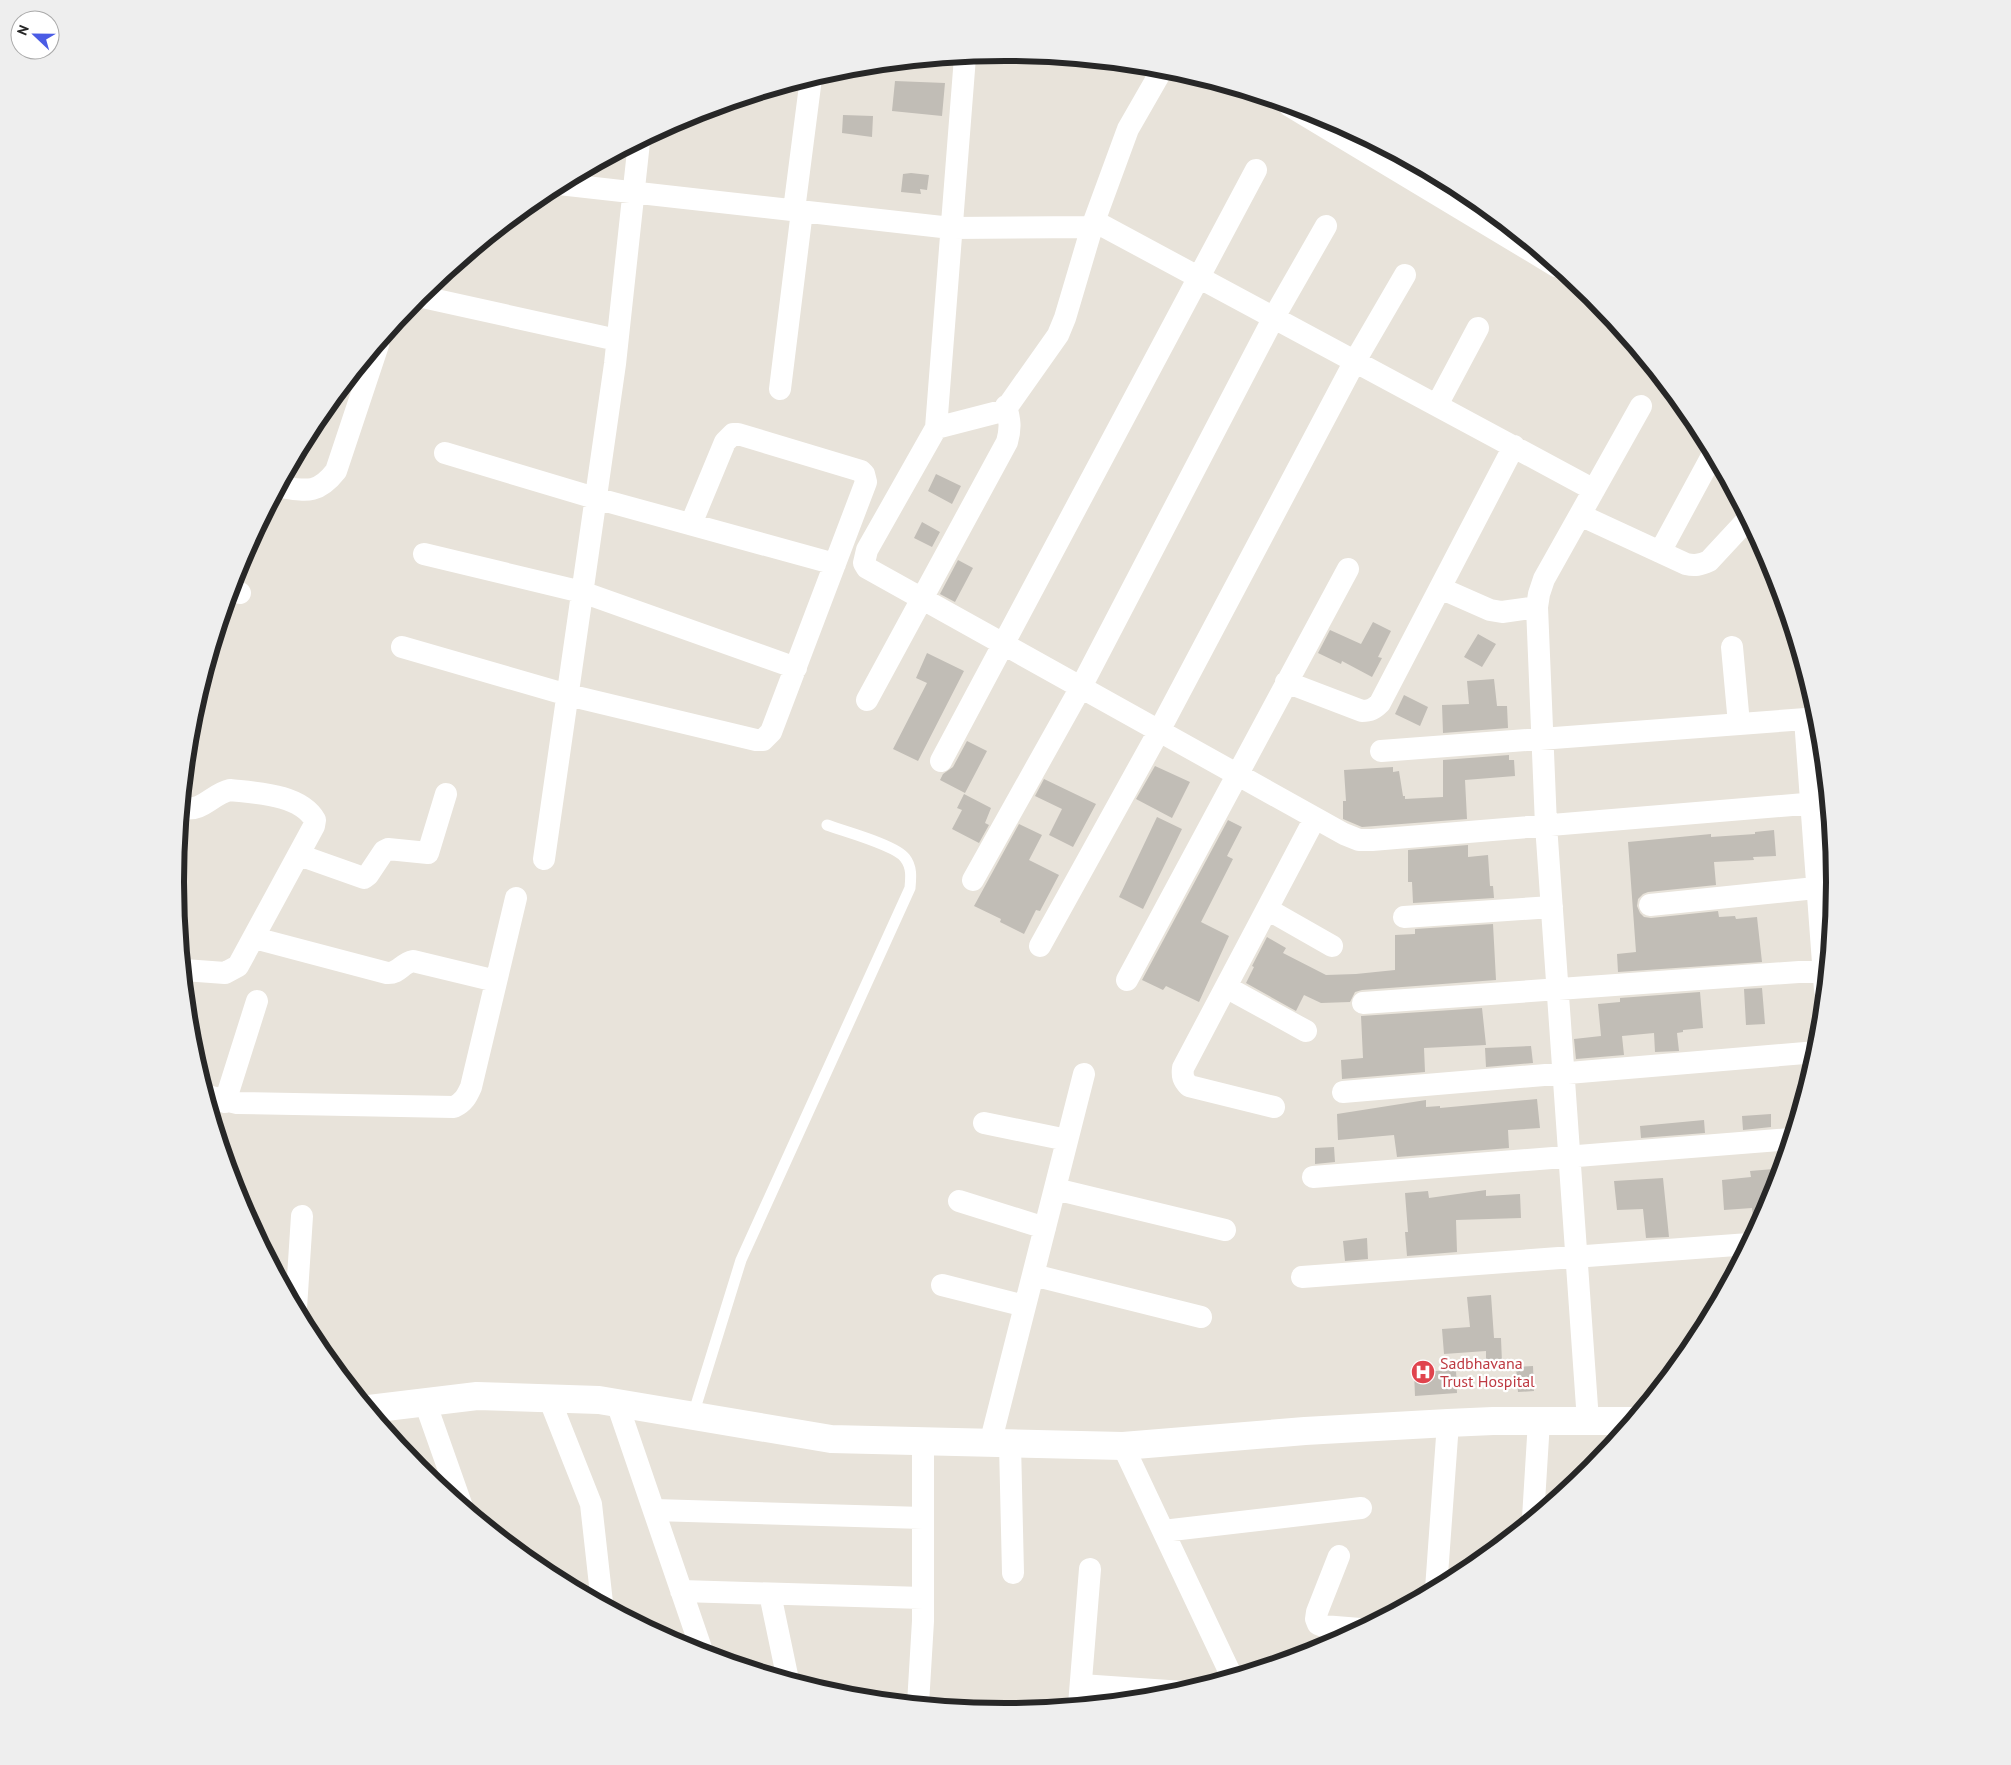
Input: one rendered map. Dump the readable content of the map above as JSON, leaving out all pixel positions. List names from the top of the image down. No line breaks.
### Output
{"places":{"hospital":["Sadbhavana Trust Hospital"]},"north":"left"}
